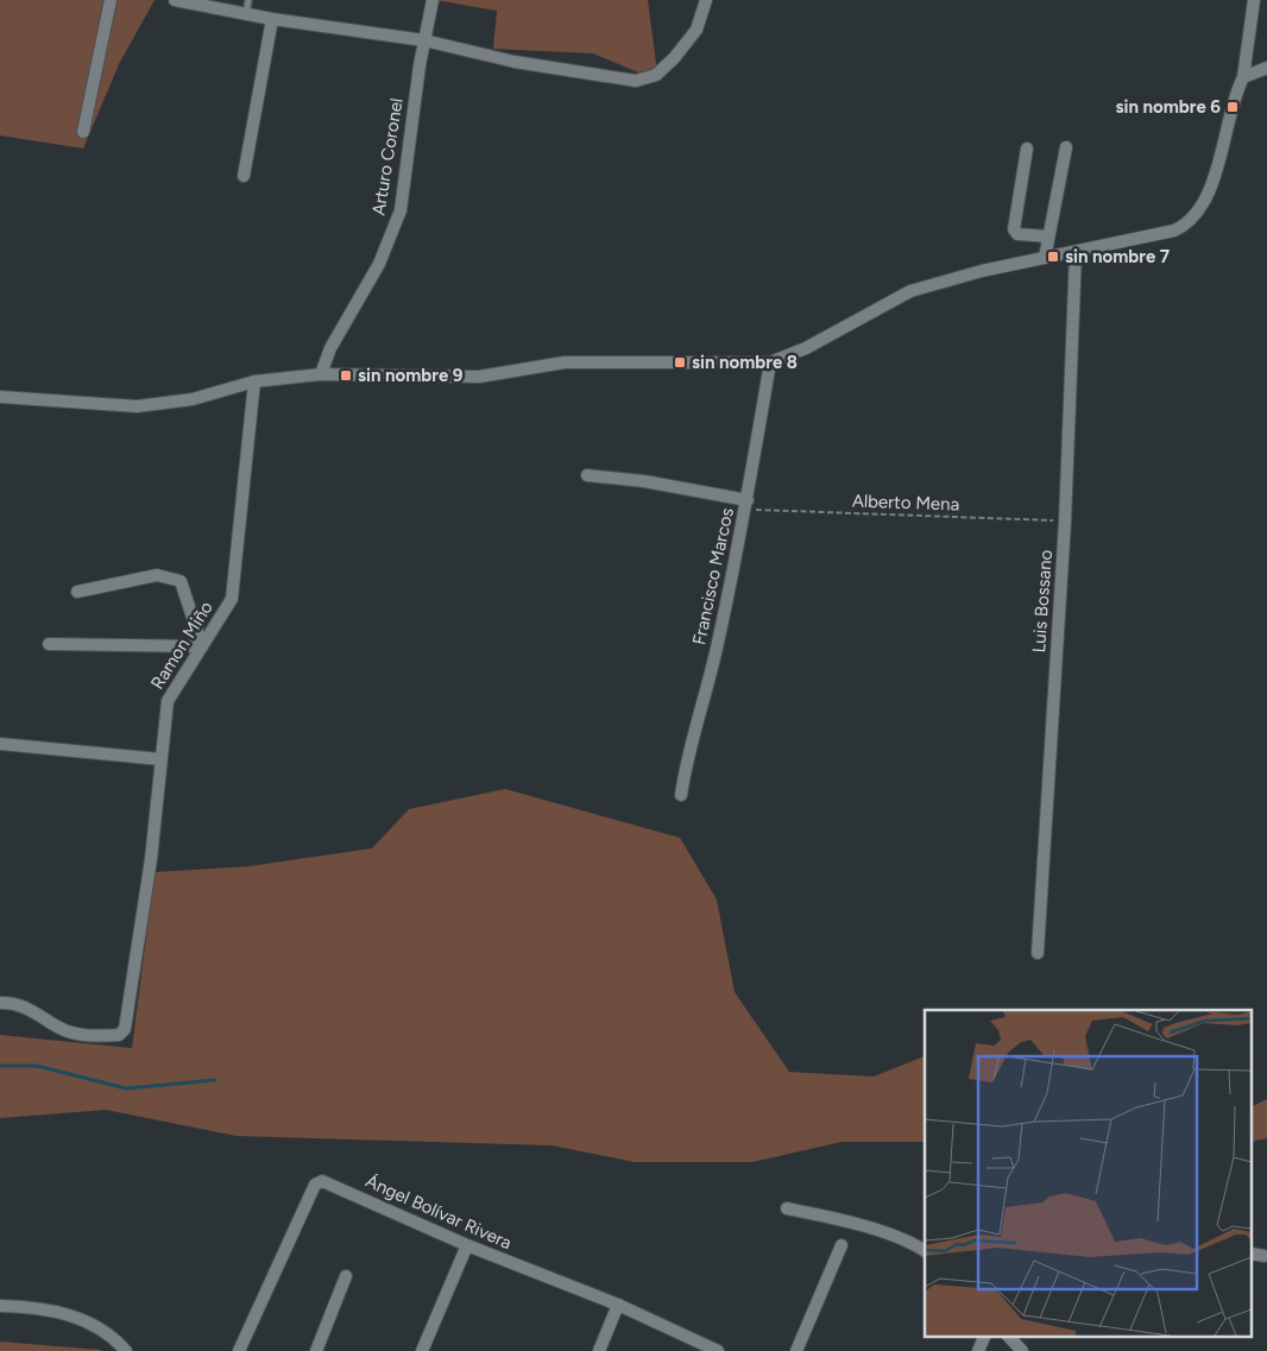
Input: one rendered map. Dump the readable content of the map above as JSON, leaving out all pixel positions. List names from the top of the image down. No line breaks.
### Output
{"streets":{"street":["Arturo Coronel","Francisco Marcos","Luis Bossano","Ramon Miño","Ángel Bolívar Rivera"],"path":["Alberto Mena"]},"crossings":[["Alberto Mena","Francisco Marcos"],["Alberto Mena","Luis Bossano"]],"places":{"transit":["sin nombre 6","sin nombre 7","sin nombre 8","sin nombre 9"]}}
